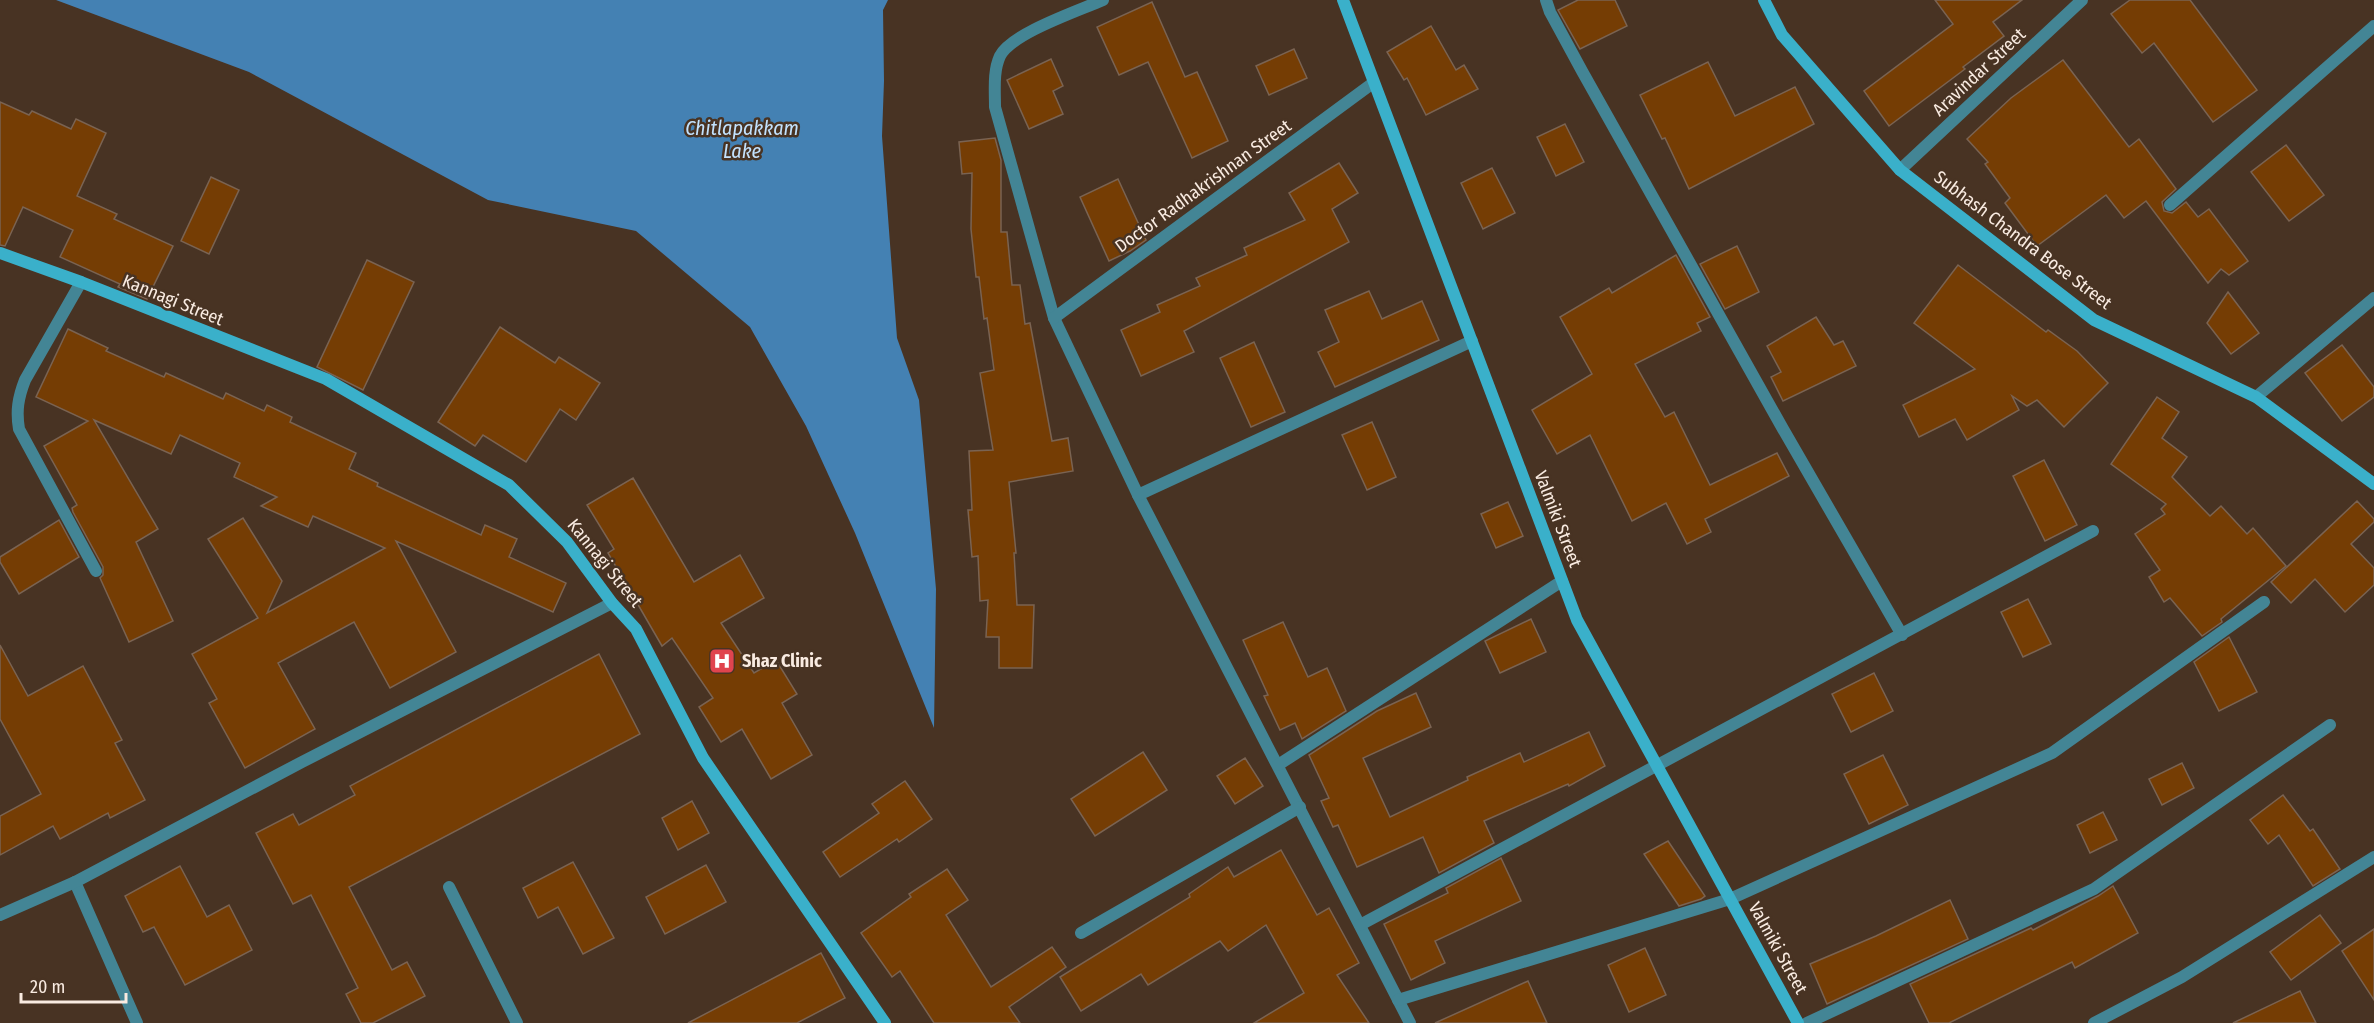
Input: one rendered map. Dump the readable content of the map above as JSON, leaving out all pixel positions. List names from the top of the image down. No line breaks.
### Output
{"streets":{"street":["Aravindar Street","Doctor Radhakrishnan Street","Subhash Chandra Bose Street","Kannagi Street","Valmiki Street"]},"crossings":[["Aravindar Street","Subhash Chandra Bose Street"],["Doctor Radhakrishnan Street","Valmiki Street"]],"water":["Chitlapakkam Lake"],"places":{"hospital":["Shaz Clinic"]},"scale_bar":"20 m"}
